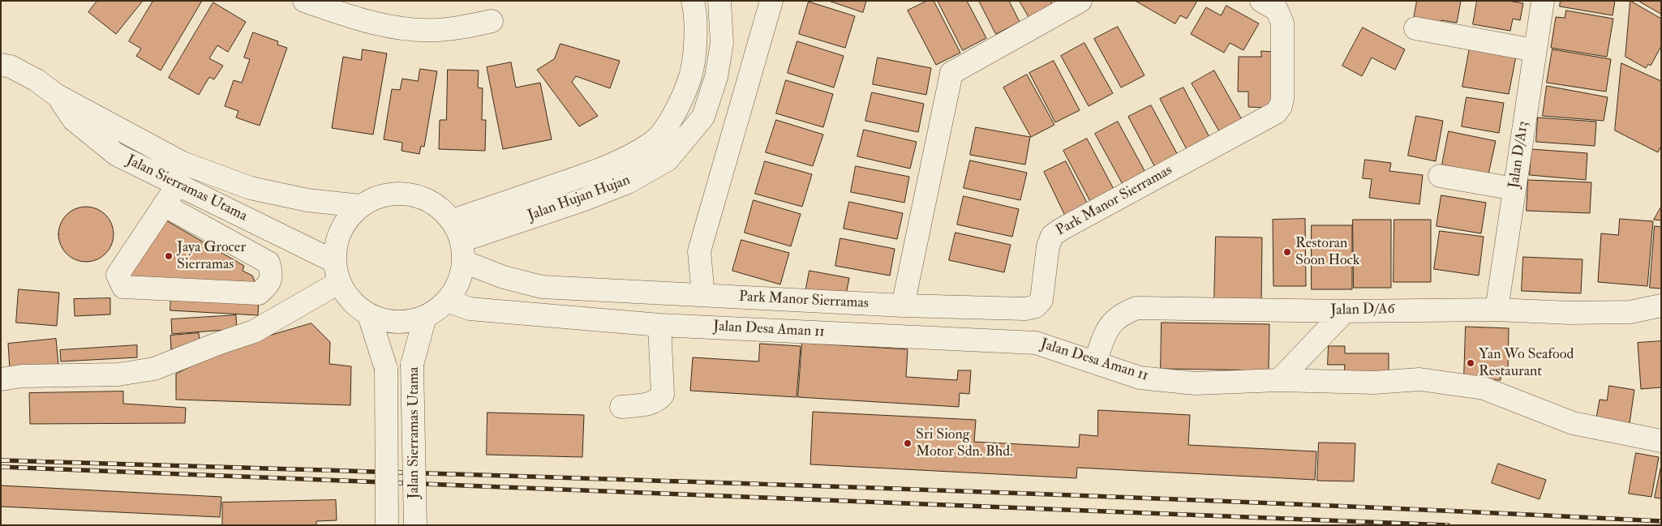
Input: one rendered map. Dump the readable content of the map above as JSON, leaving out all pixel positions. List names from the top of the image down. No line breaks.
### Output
{"streets":{"street":["Jalan D/A13","Jalan Sierramas Utama","Jalan Hujan Hujan","Park Manor Sierramas","Jalan D/A6","Jalan Desa Aman 11"]},"crossings":[["Jalan D/A13","Jalan D/A6"],["Jalan Sierramas Utama","Jalan Hujan Hujan"],["Jalan Sierramas Utama","Park Manor Sierramas"],["Jalan Sierramas Utama","Jalan Desa Aman 11"],["Jalan Hujan Hujan","Park Manor Sierramas"],["Jalan Hujan Hujan","Jalan Desa Aman 11"],["Park Manor Sierramas","Jalan Desa Aman 11"],["Jalan D/A6","Jalan Desa Aman 11"]],"places":["Restoran Soon Hock","Jaya Grocer Sierramas","Yan Wo Seafood Restaurant","Sri Siong Motor Sdn. Bhd."]}
